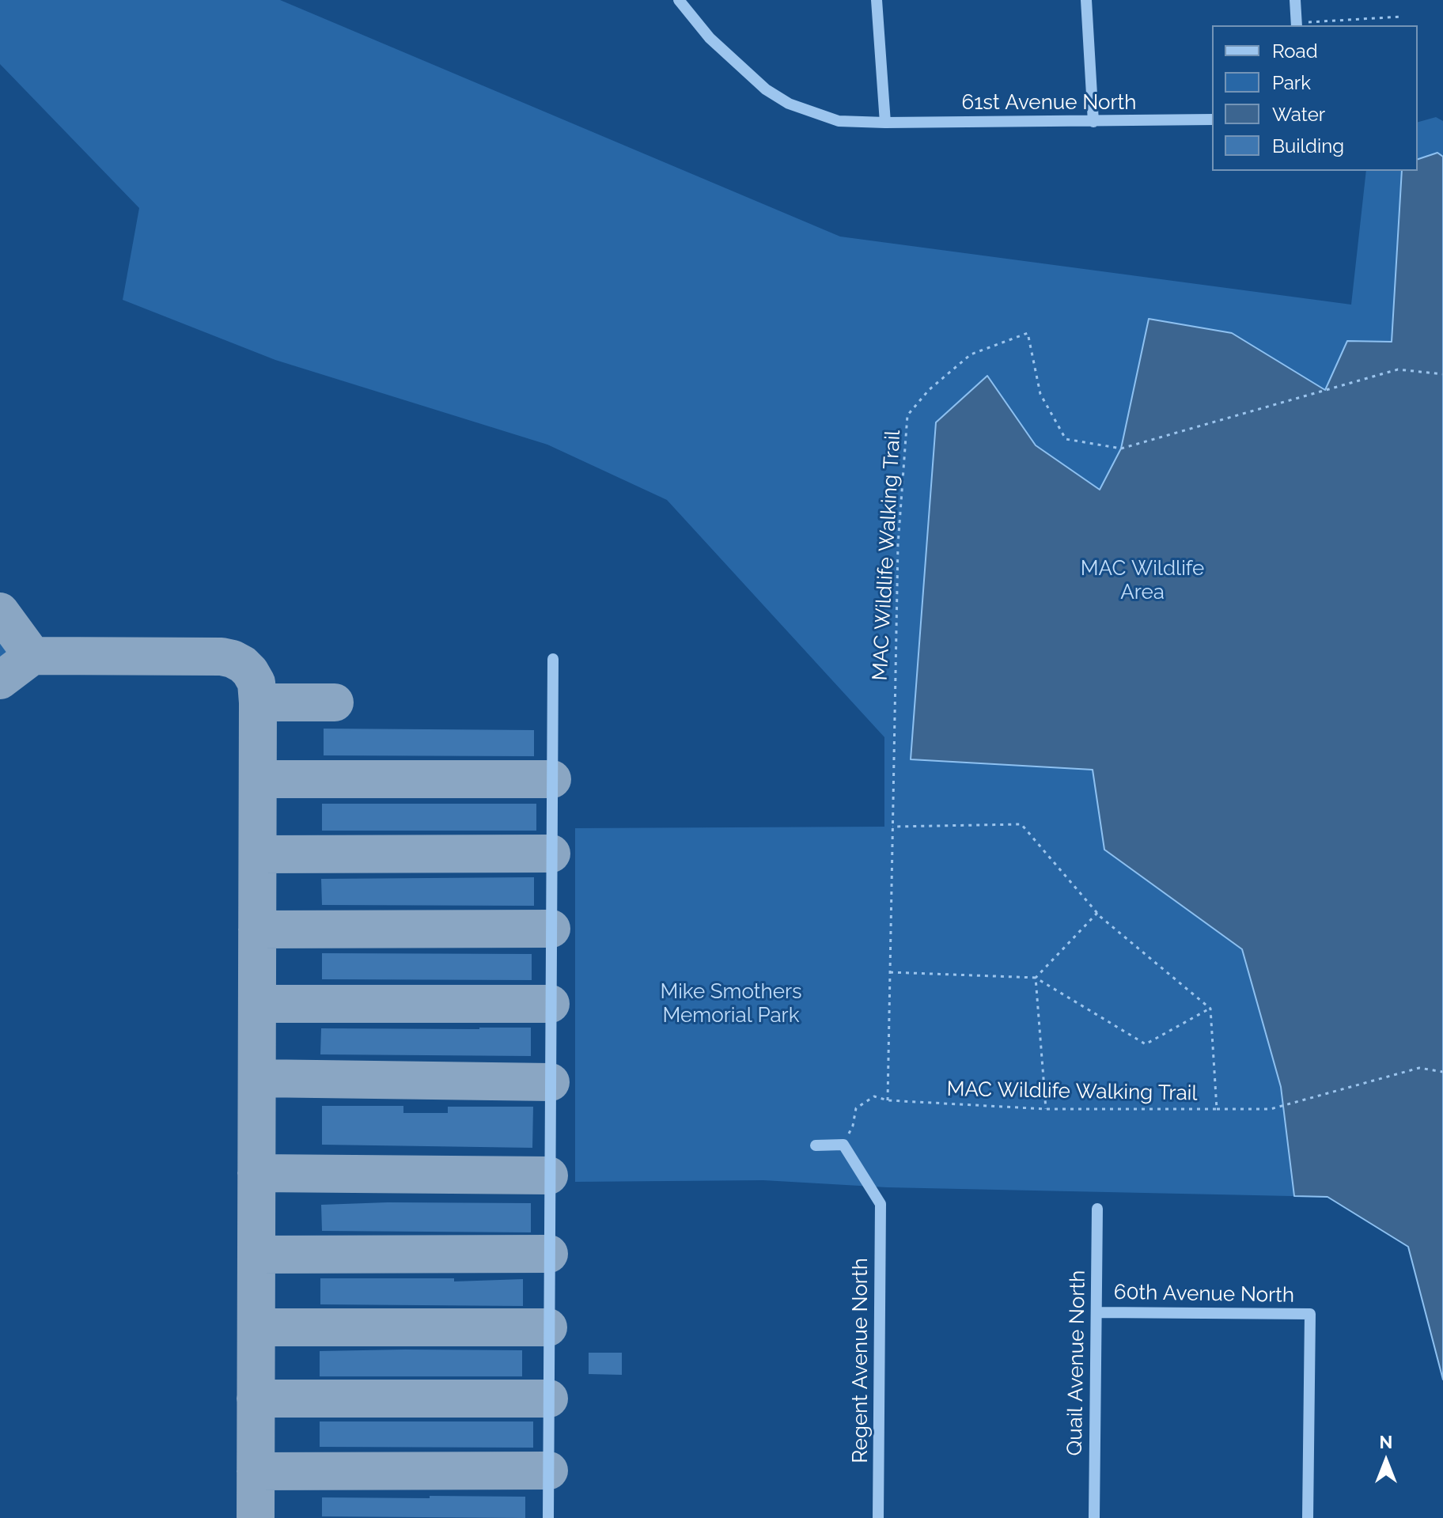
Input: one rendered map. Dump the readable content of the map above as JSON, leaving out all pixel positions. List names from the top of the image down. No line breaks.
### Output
{"streets":{"street":["61st Avenue North","60th Avenue North","Regent Avenue North","Quail Avenue North"],"path":["MAC Wildlife Walking Trail"]},"crossings":[["MAC Wildlife Walking Trail","Regent Avenue North"],["60th Avenue North","Quail Avenue North"]],"parks":["MAC Wildlife Area","Mike Smothers Memorial Park"],"legend":["Road","Park","Water","Building"],"north":"top"}
